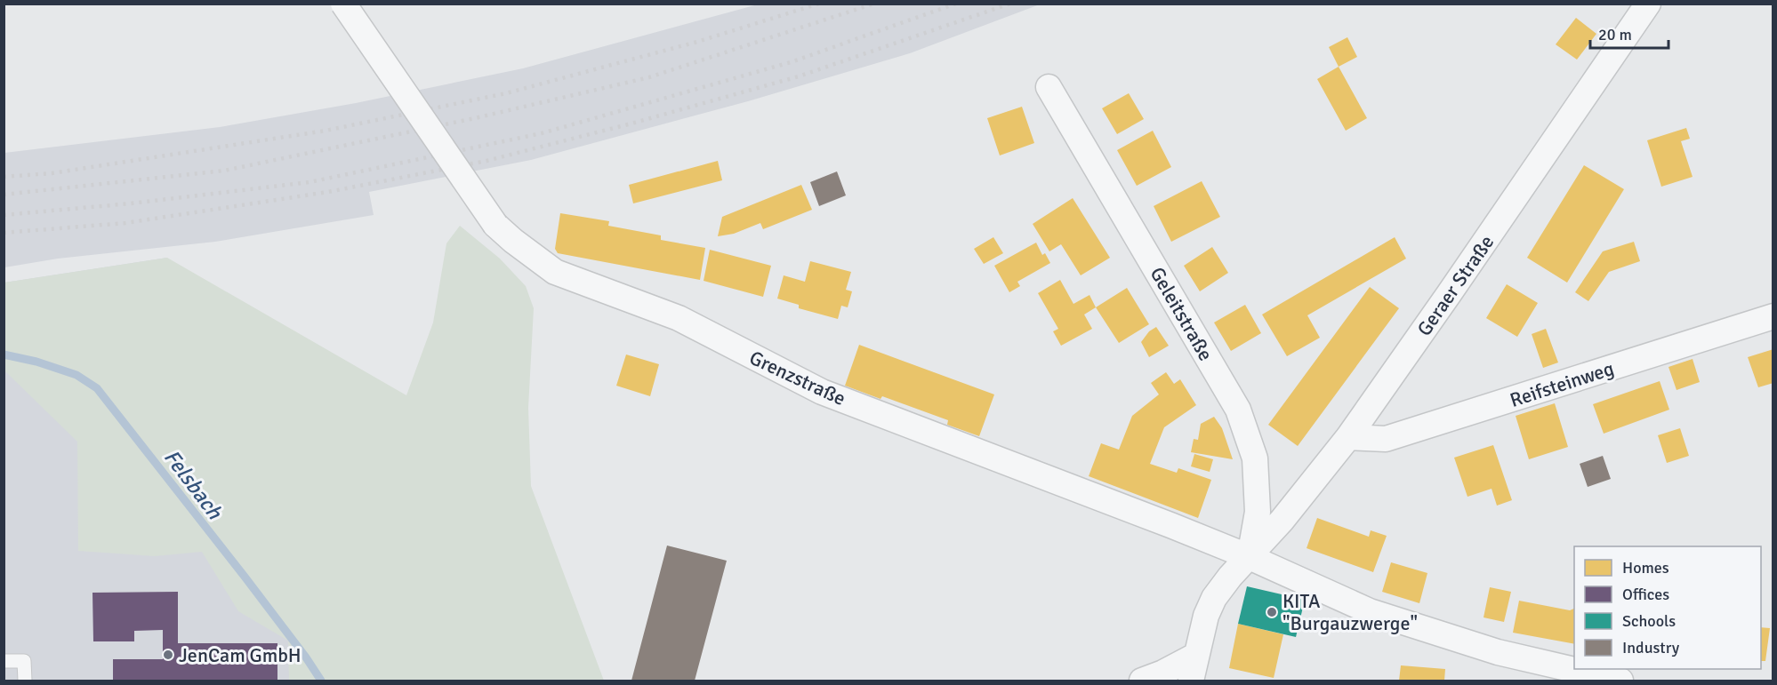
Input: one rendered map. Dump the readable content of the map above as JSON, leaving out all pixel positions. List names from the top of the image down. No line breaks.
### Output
{"streets":{"street":["Geraer Straße","Geleitstraße","Grenzstraße","Reifsteinweg"]},"crossings":[["Geraer Straße","Geleitstraße"],["Geraer Straße","Grenzstraße"],["Geraer Straße","Reifsteinweg"],["Geleitstraße","Grenzstraße"]],"water":["Felsbach"],"places":["KITA \"Burgauzwerge\"","JenCam GmbH"],"legend":["Homes","Offices","Schools","Industry"],"scale_bar":"20 m"}
